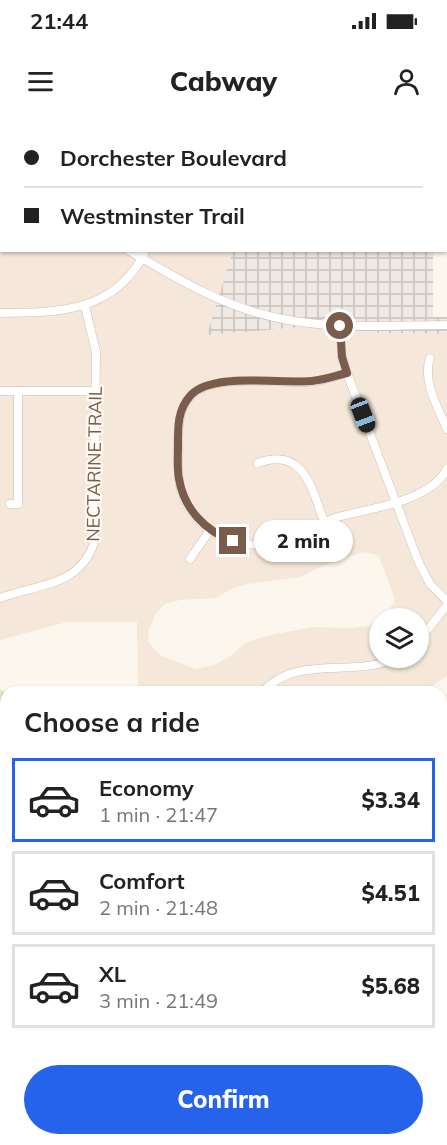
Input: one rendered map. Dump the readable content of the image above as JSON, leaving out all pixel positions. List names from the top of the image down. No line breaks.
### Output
{"streets":{"street":["NECTARINE TRAIL"]},"page":{"status":"21:44","header":"Cabway","banner":["Dorchester Boulevard","Westminster Trail"],"bubble":"2 min","heading":"Choose a ride","list":[{"name":"Economy","note":"1 min · 21:47","value":"$3.34"},{"name":"Comfort","note":"2 min · 21:48","value":"$4.51"},{"name":"XL","note":"3 min · 21:49","value":"$5.68"}],"buttons":"Confirm"}}
